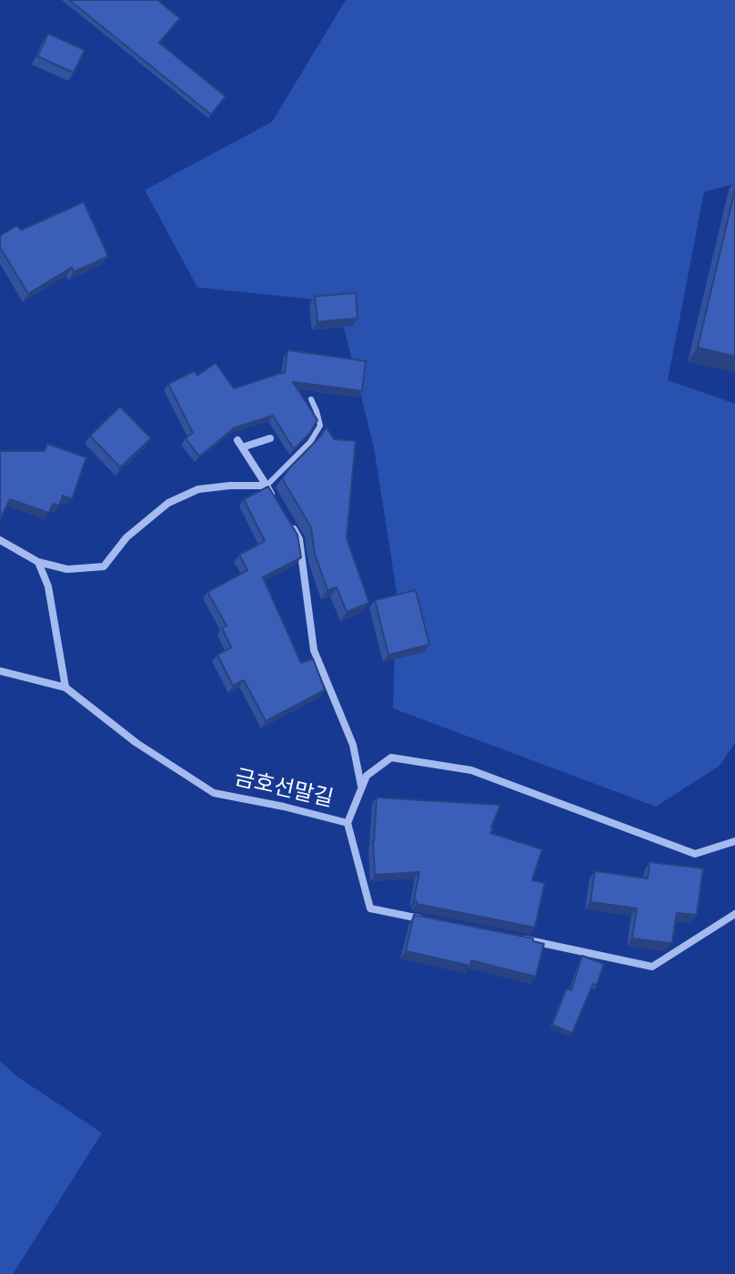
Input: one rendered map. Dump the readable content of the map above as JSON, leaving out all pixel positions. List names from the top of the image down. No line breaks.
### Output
{"streets":{"street":["금호선말길"]}}
